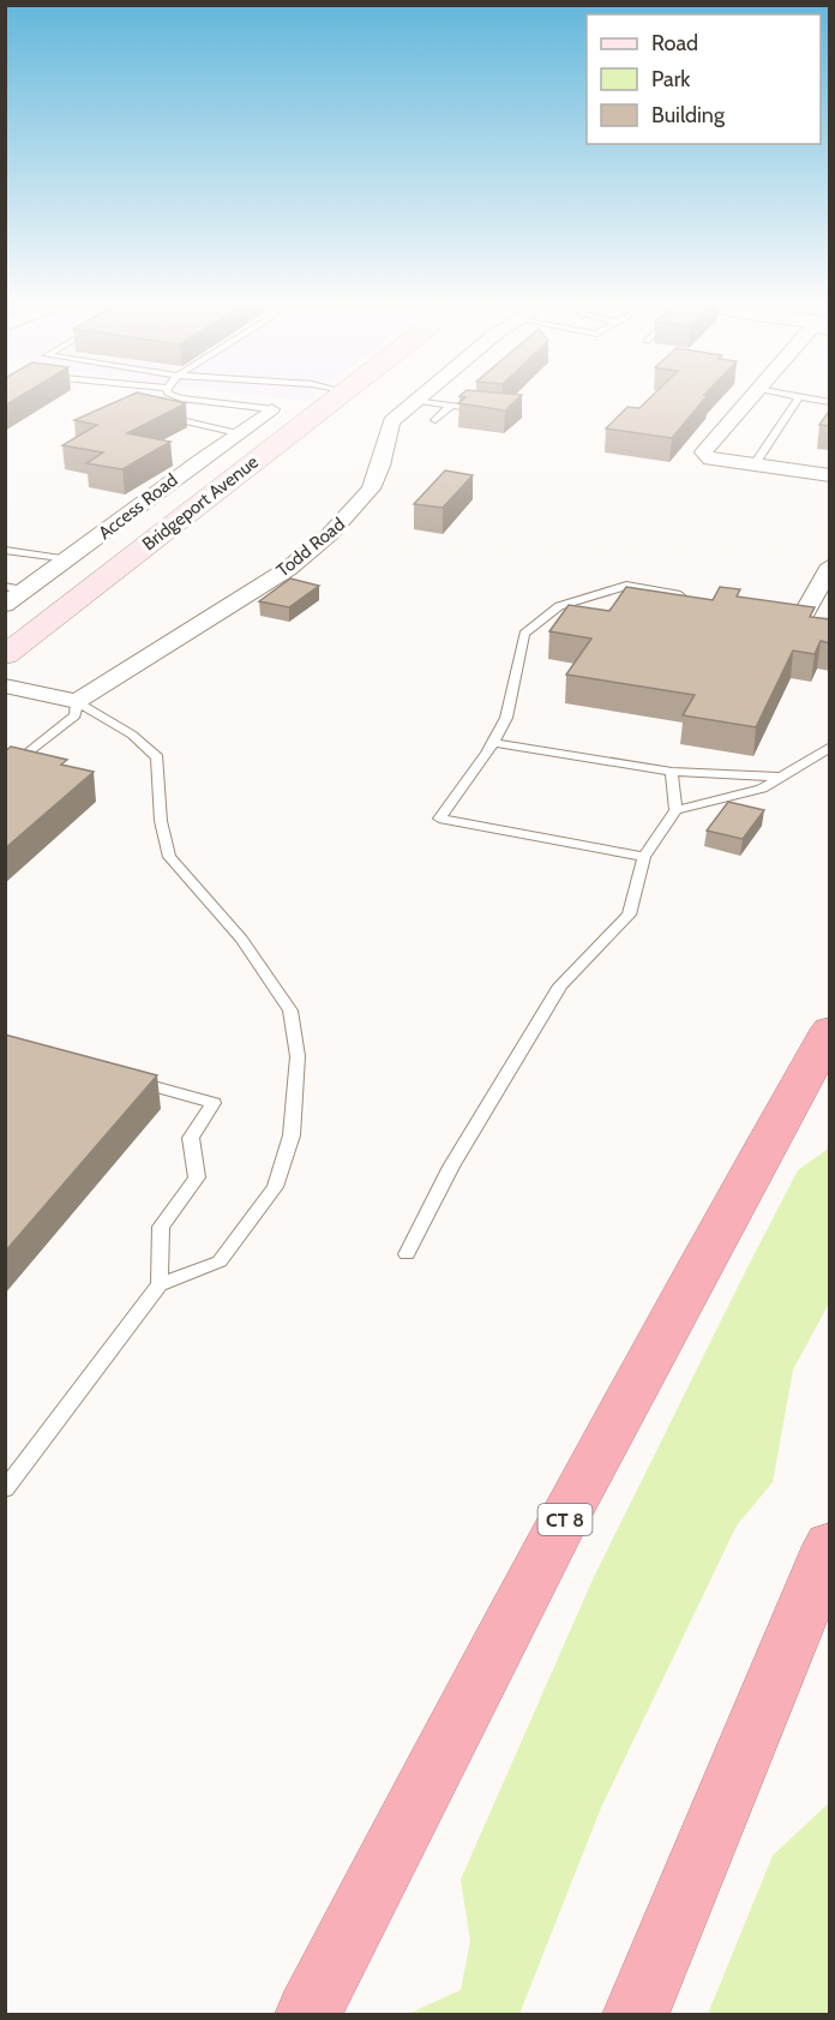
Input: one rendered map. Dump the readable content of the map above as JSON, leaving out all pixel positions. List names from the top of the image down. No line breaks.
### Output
{"streets":{"highway":["CT 8"],"main road":["Bridgeport Avenue"],"street":["Access Road","Todd Road"]},"legend":["Road","Park","Building"]}
